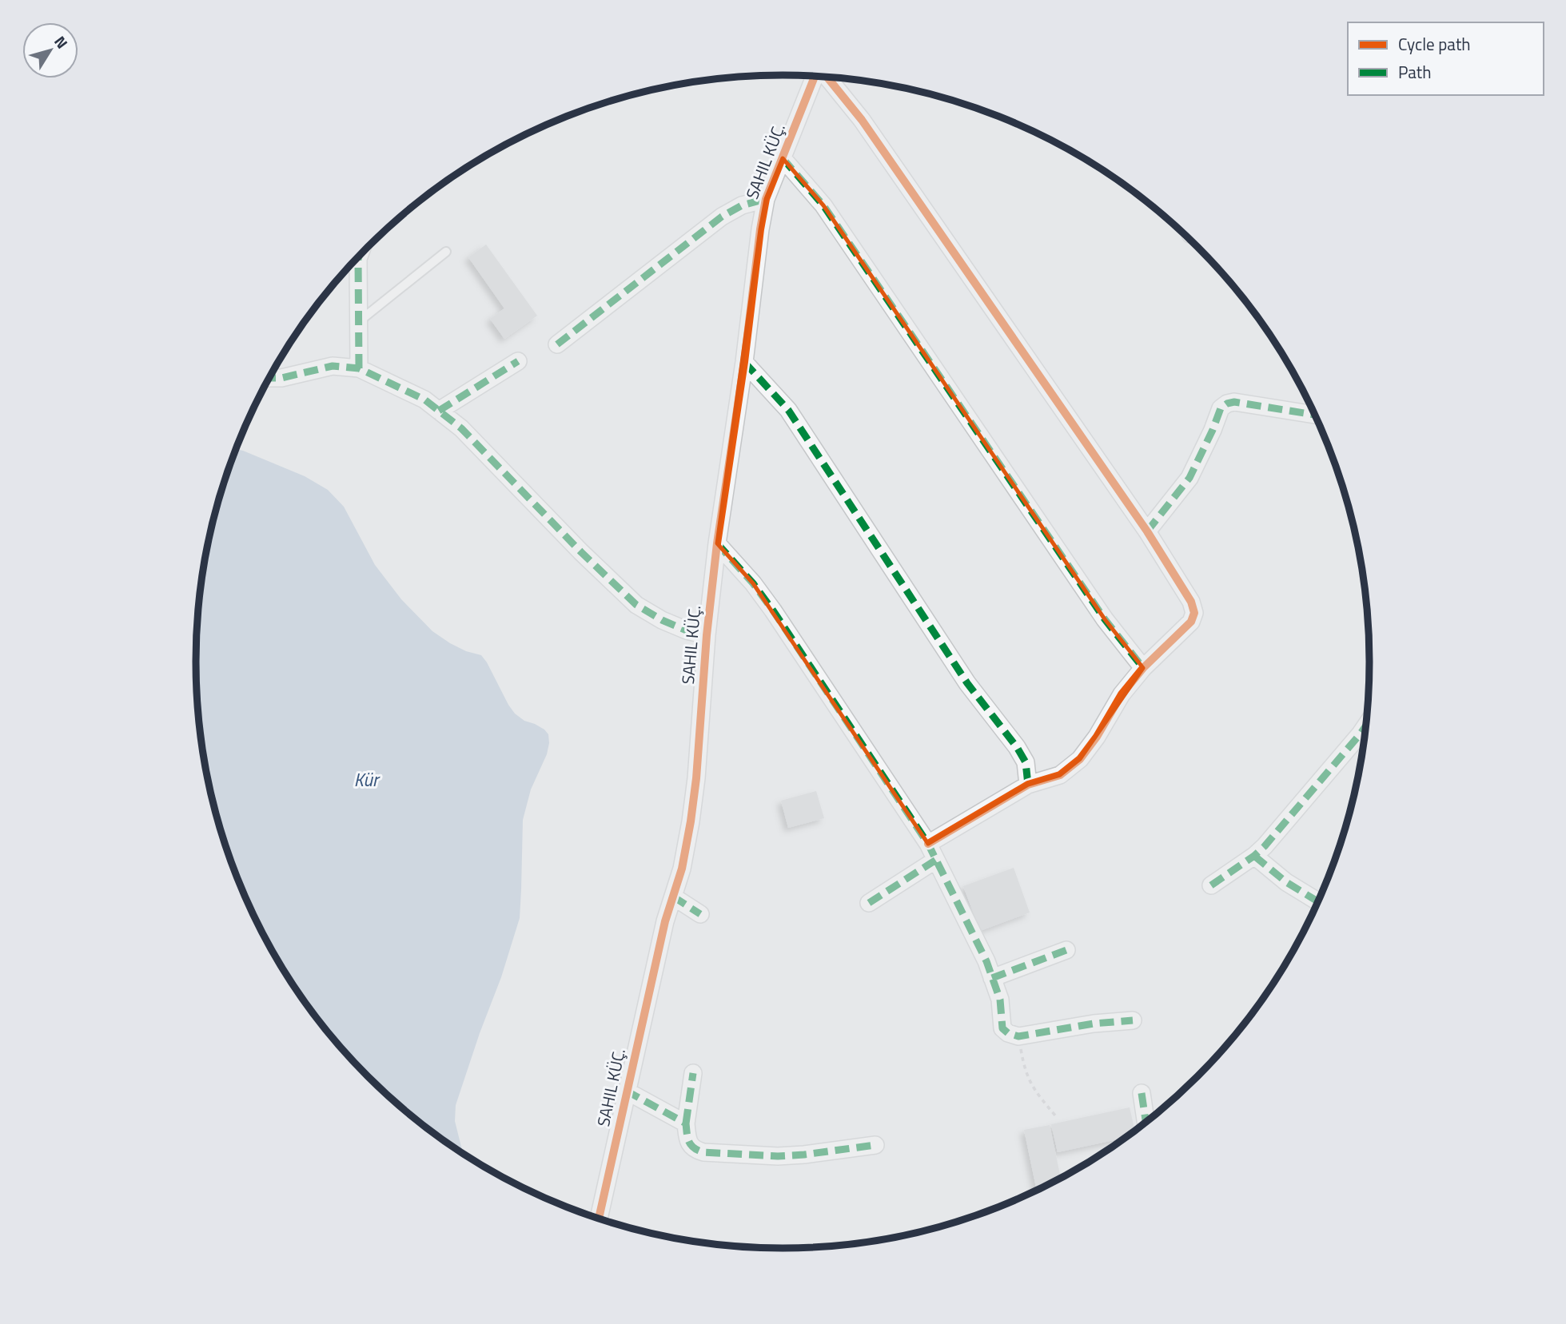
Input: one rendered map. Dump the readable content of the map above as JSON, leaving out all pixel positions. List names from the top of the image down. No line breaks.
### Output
{"streets":{"street":["SAHIL KÜÇ."]},"water":["Kür"],"legend":["Cycle path","Path"],"north":"top right"}
